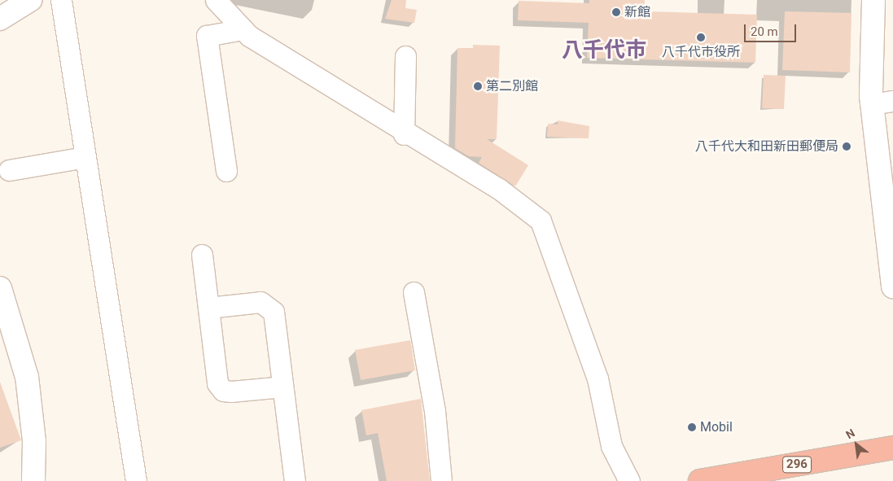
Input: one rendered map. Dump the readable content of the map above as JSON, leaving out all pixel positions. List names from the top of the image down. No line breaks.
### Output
{"streets":{"highway":["296"]},"districts":["八千代市"],"places":["新館","八千代市役所","第二別館","八千代大和田新田郵便局","Mobil"],"scale_bar":"20 m","north":"top left"}
